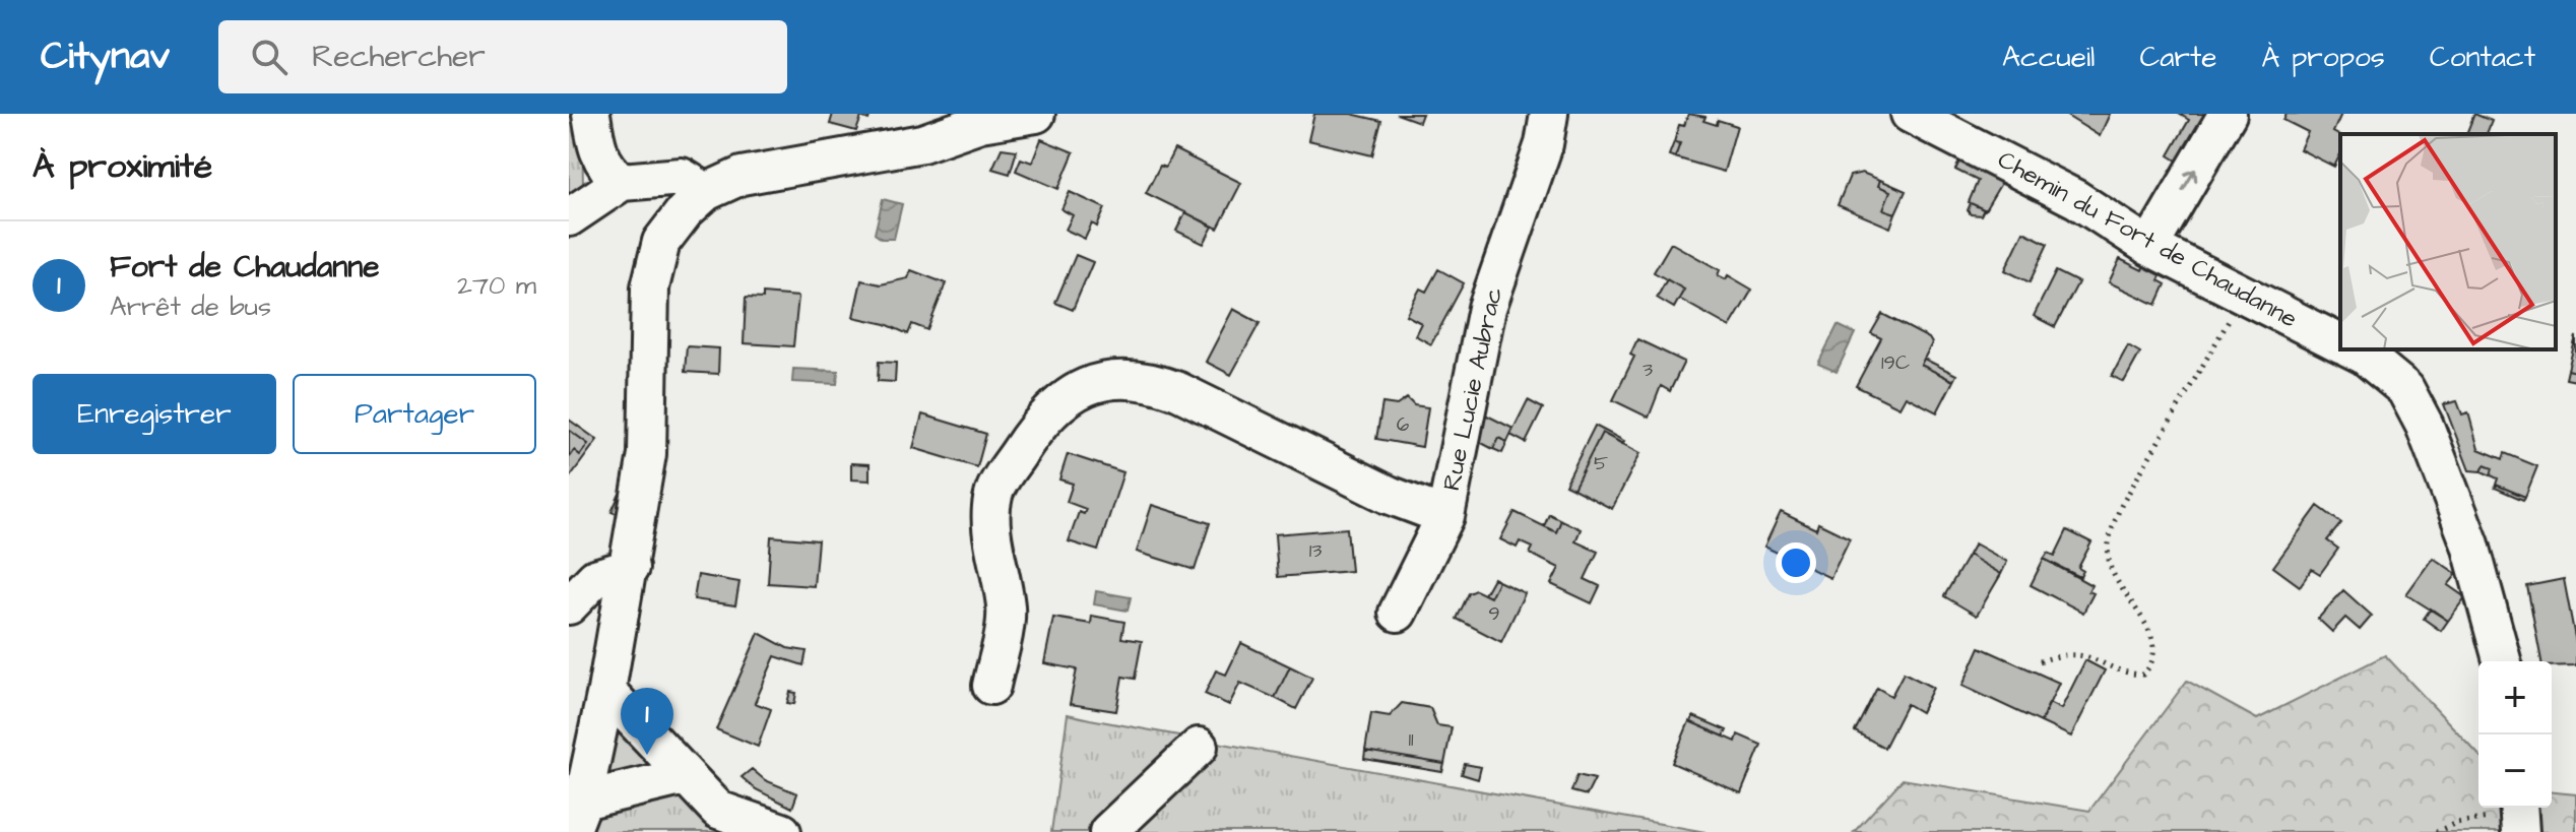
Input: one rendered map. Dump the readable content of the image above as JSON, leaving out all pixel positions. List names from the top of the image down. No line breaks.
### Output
{"streets":{"street":["Chemin du Fort de Chaudanne","Rue Lucie Aubrac"]},"house_numbers":["19C","3","6","5","13","9","11"],"page":{"header":"Citynav","search":"Rechercher","nav":["Accueil","Carte","À propos","Contact"],"heading":"À proximité","list":[{"mark":"1","name":"Fort de Chaudanne","note":"Arrêt de bus","value":"270 m"}],"buttons":["Enregistrer","Partager"],"map_buttons":["+","−"],"pins":"1"}}
